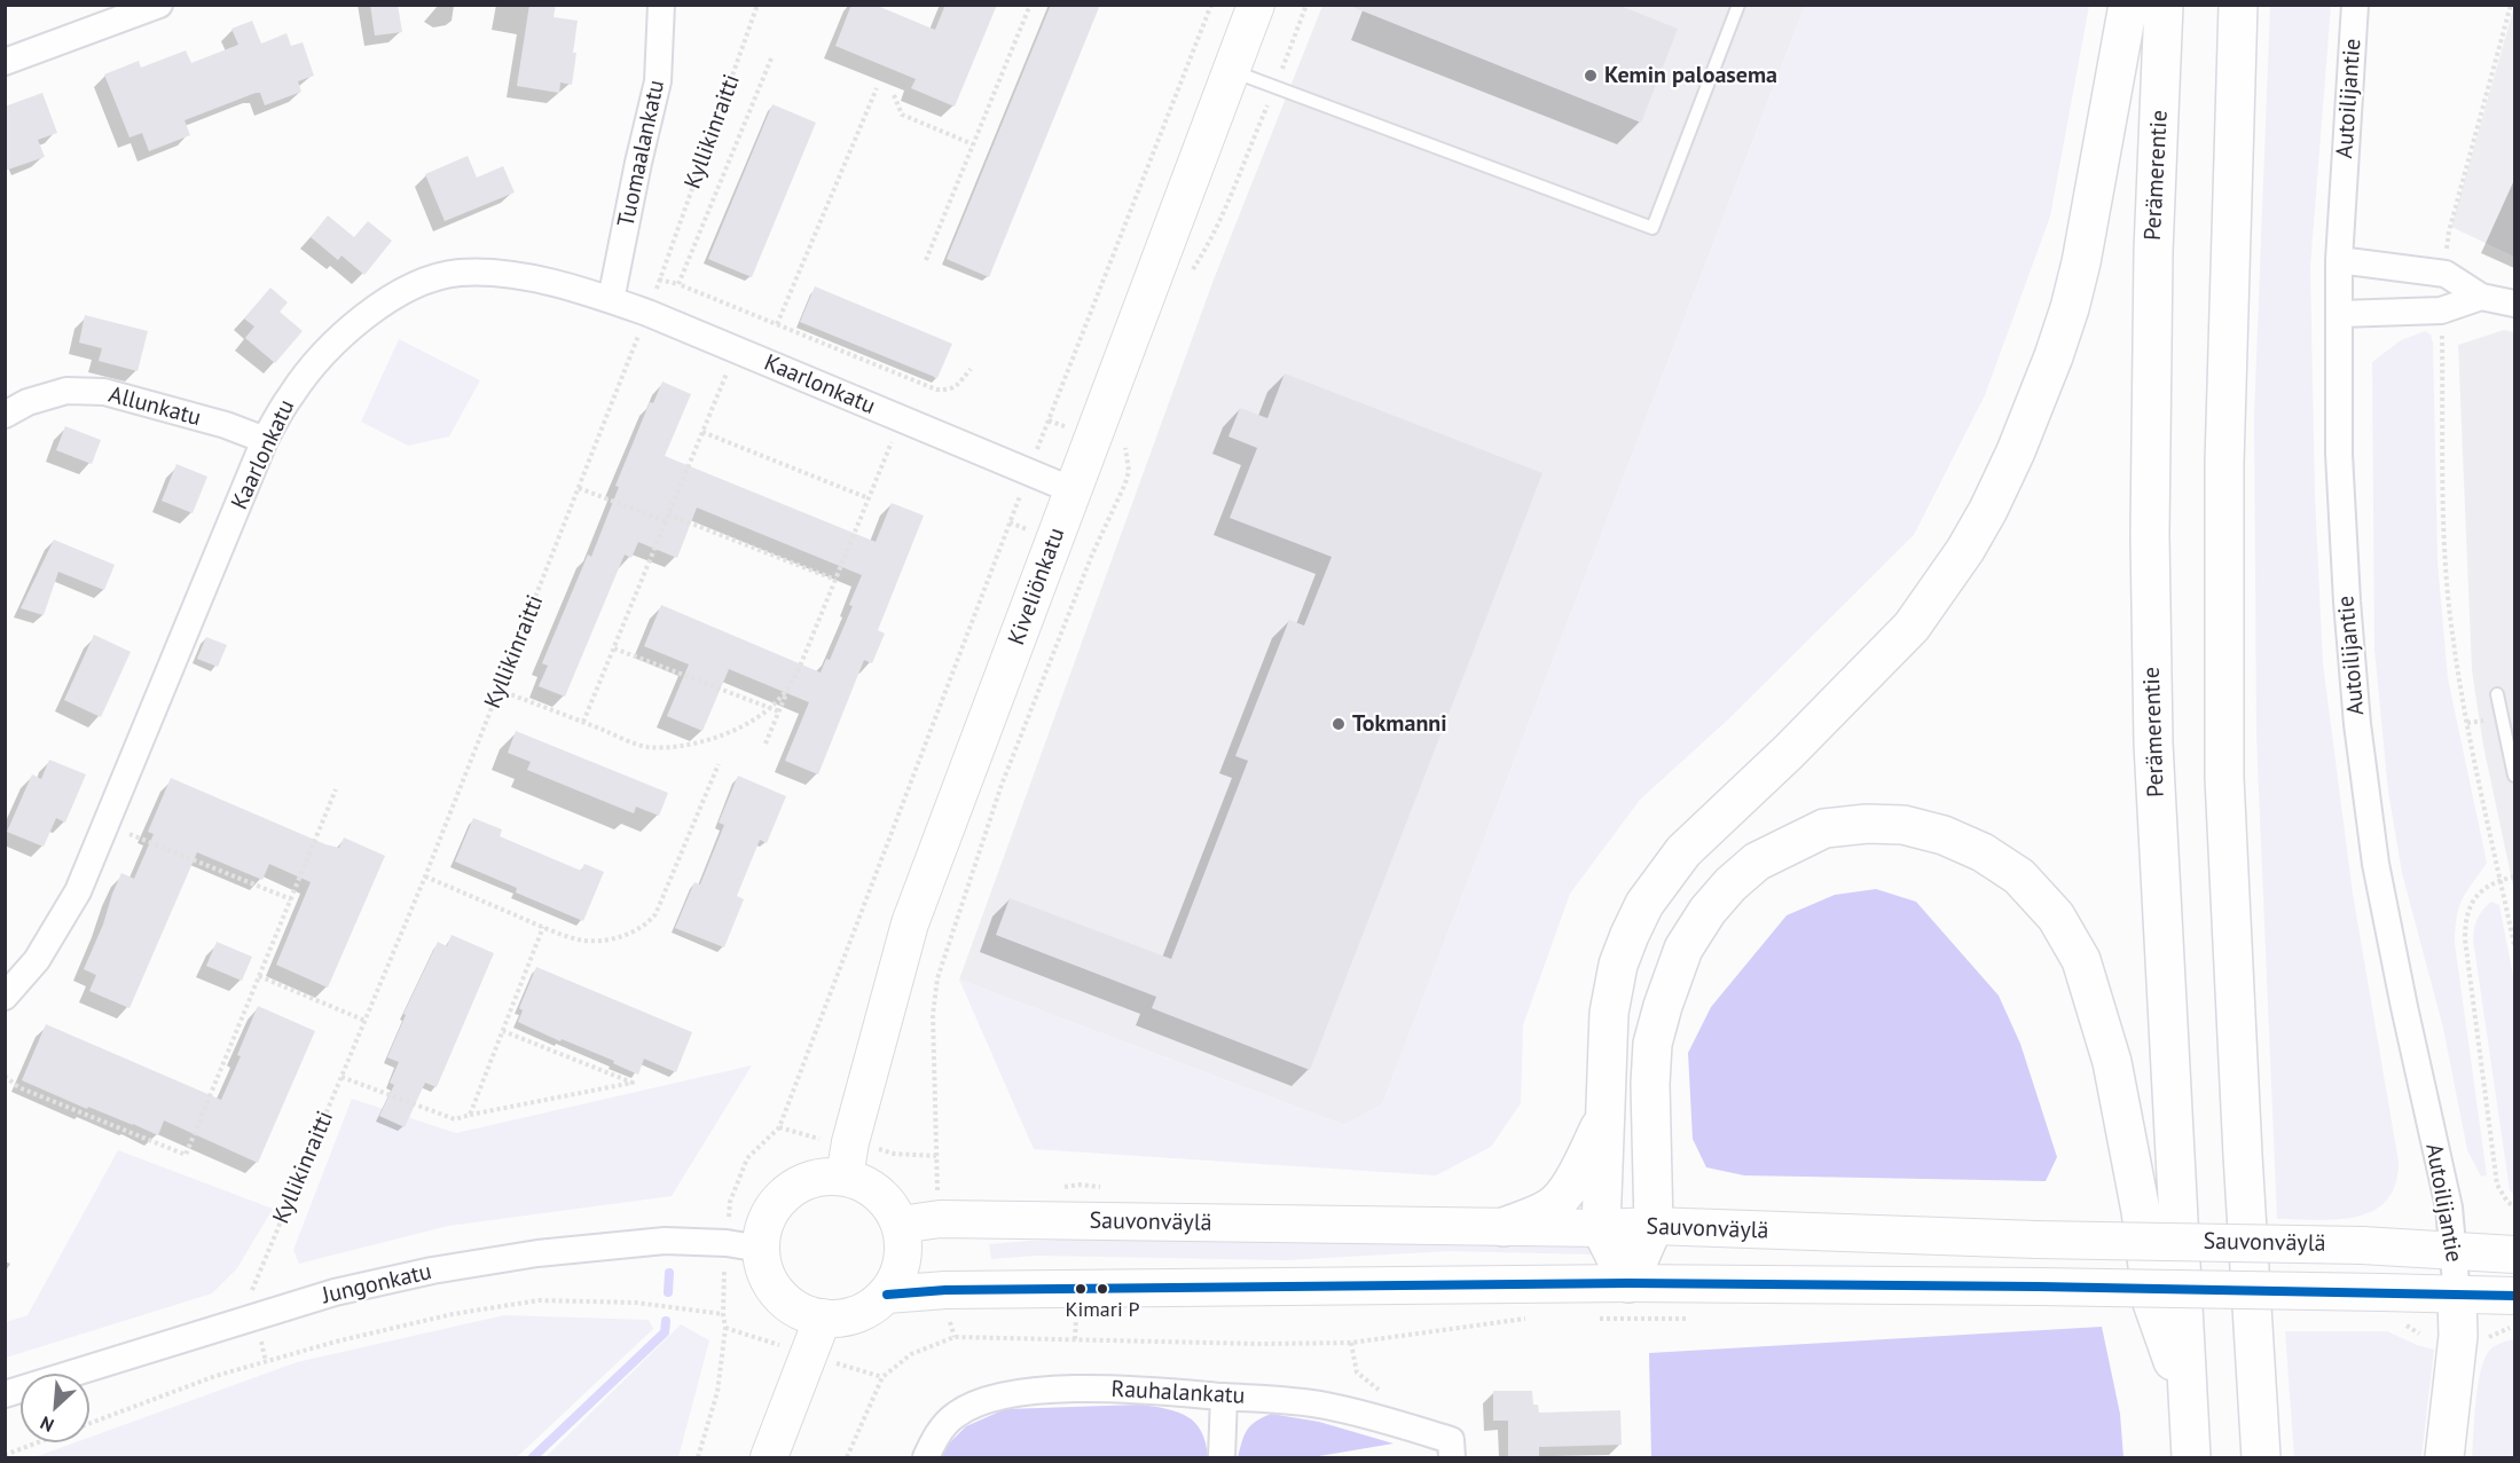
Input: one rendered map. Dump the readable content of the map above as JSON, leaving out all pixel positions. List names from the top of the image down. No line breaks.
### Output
{"streets":{"highway":["Perämerentie"],"main road":["Kiveliönkatu","Sauvonväylä"],"street":["Autoilijantie","Tuomaalankatu","Kaarlonkatu","Allunkatu","Jungonkatu","Rauhalankatu"],"path":["Kyllikinraitti"]},"crossings":[["Autoilijantie","Sauvonväylä"],["Kyllikinraitti","Kaarlonkatu"],["Tuomaalankatu","Kaarlonkatu"],["Kaarlonkatu","Allunkatu"],["Kaarlonkatu","Kiveliönkatu"],["Kiveliönkatu","Sauvonväylä"],["Kiveliönkatu","Jungonkatu"],["Sauvonväylä","Jungonkatu"]],"places":["Kemin paloasema","Tokmanni","Kimari P"],"north":"bottom left"}
